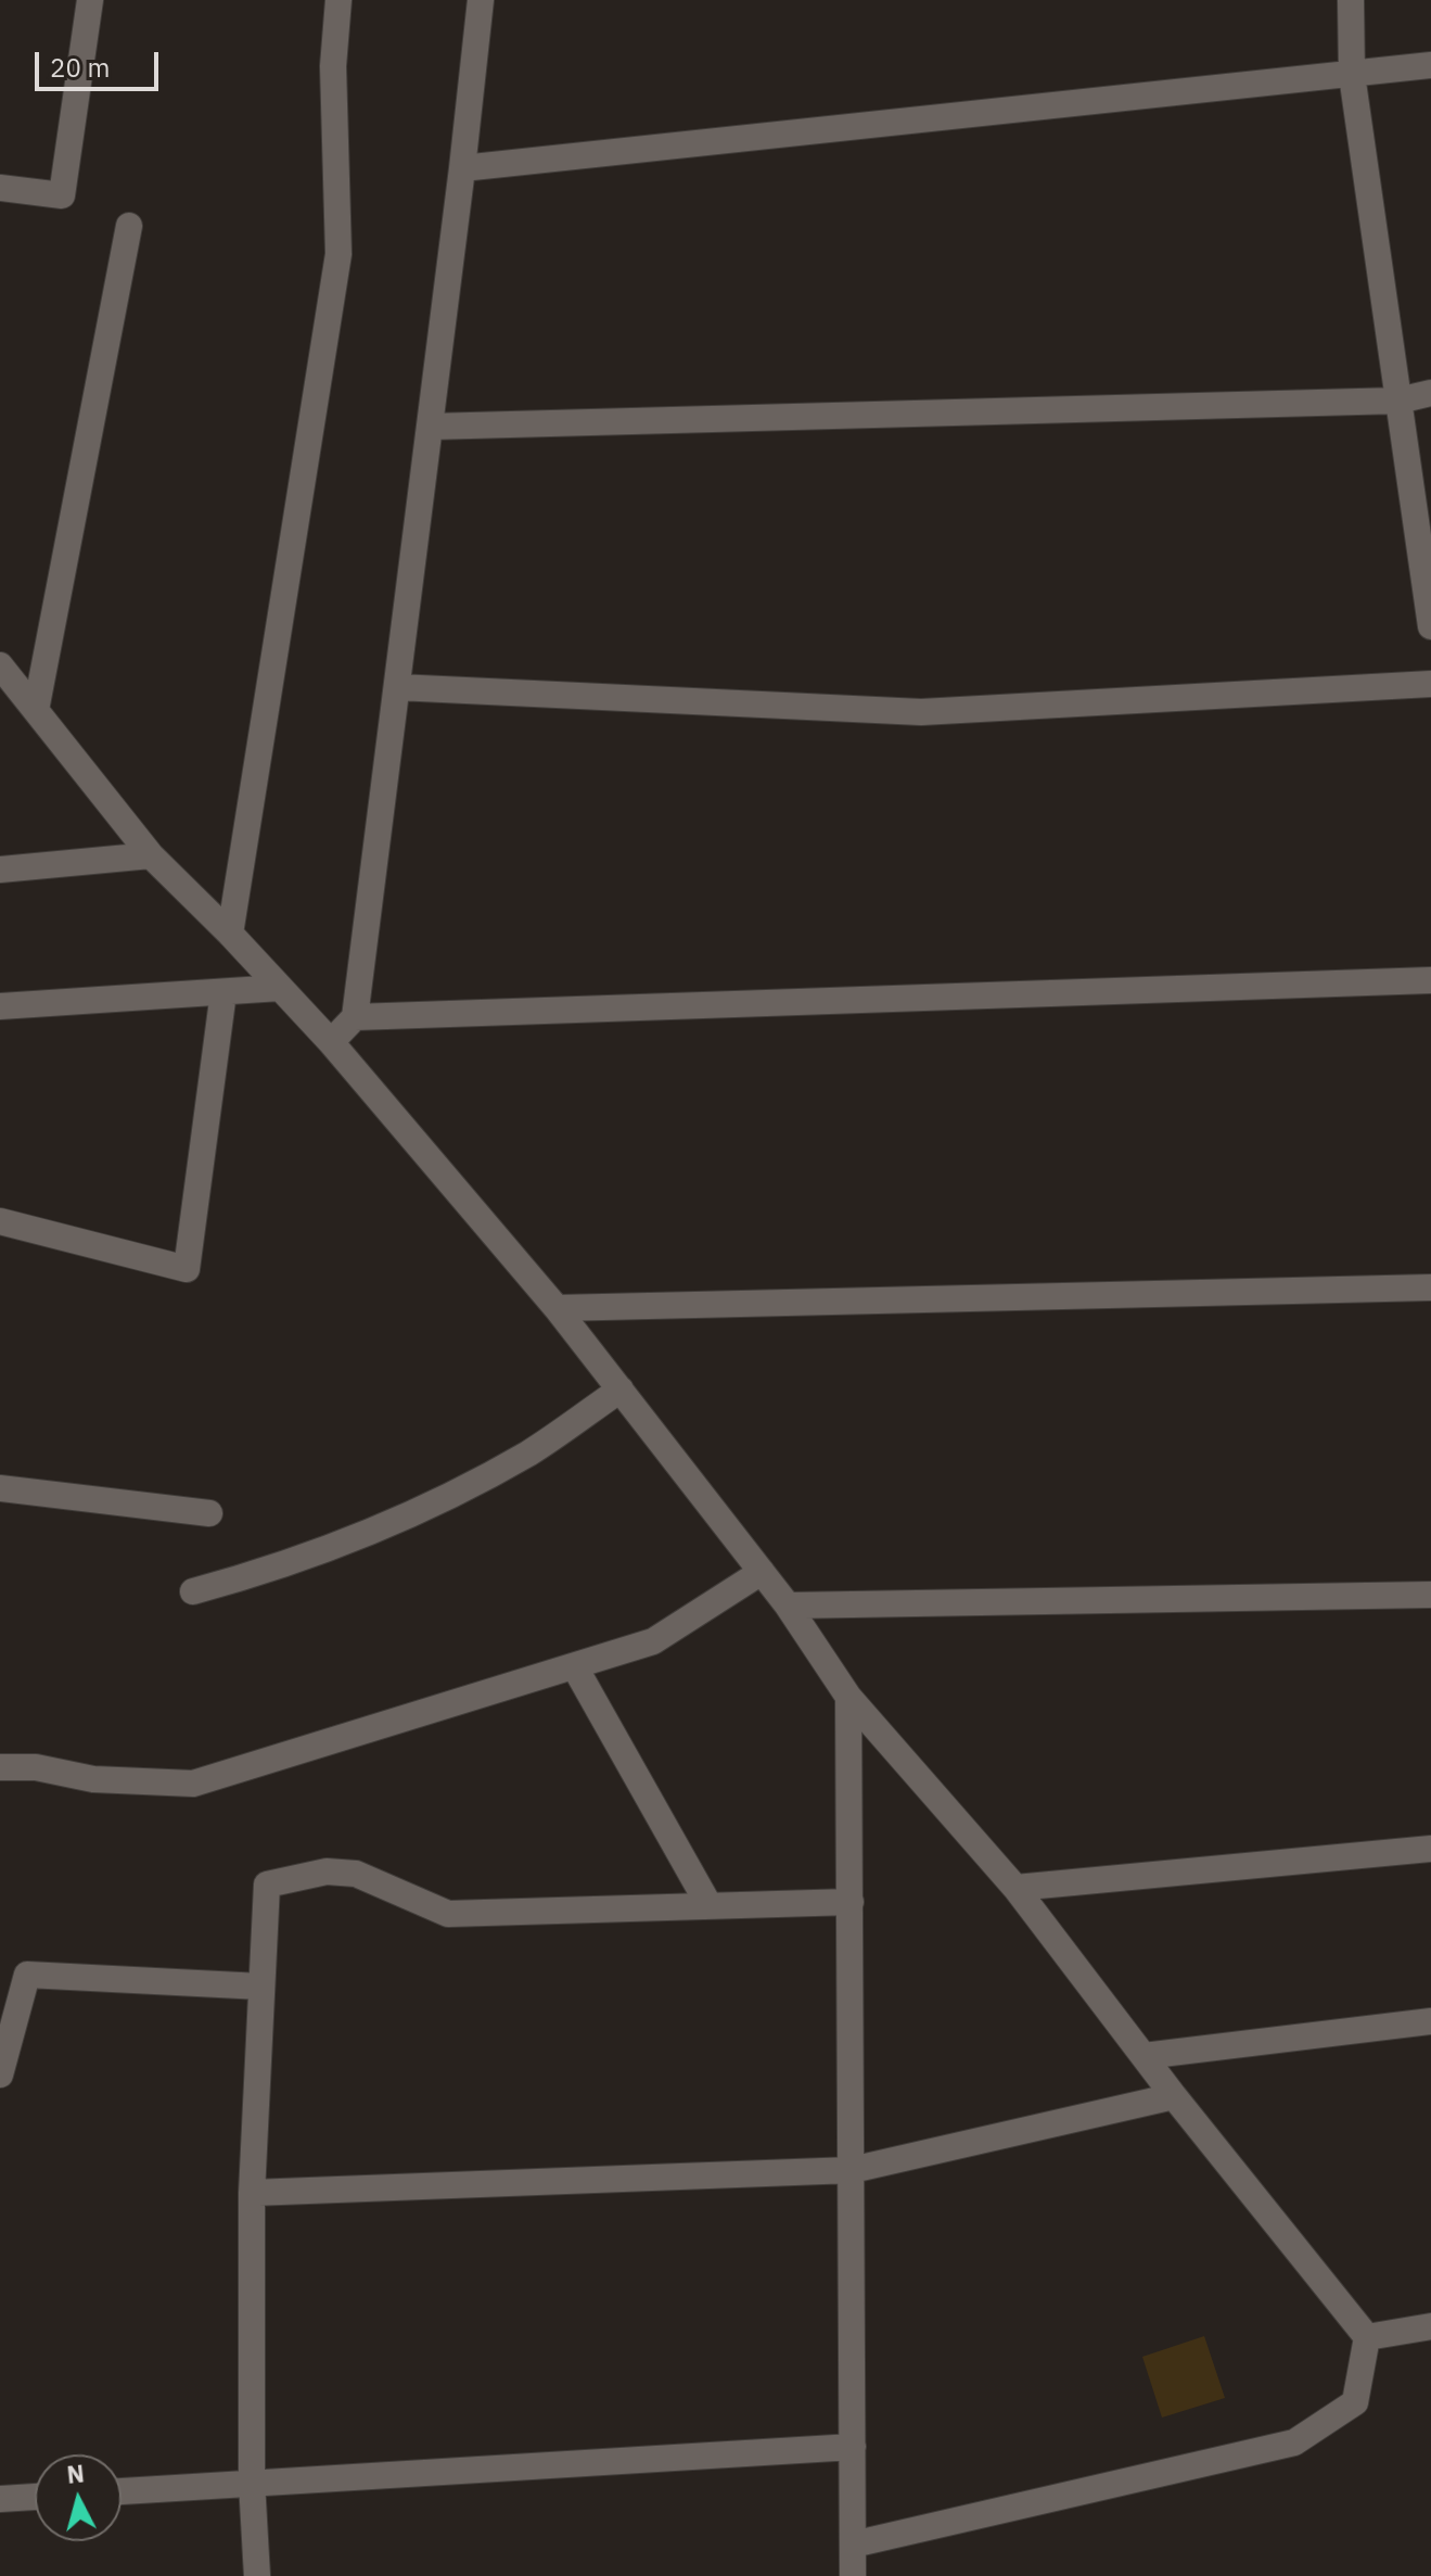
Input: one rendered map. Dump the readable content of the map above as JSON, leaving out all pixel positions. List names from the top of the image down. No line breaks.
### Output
{"scale_bar":"20 m","north":"top"}
